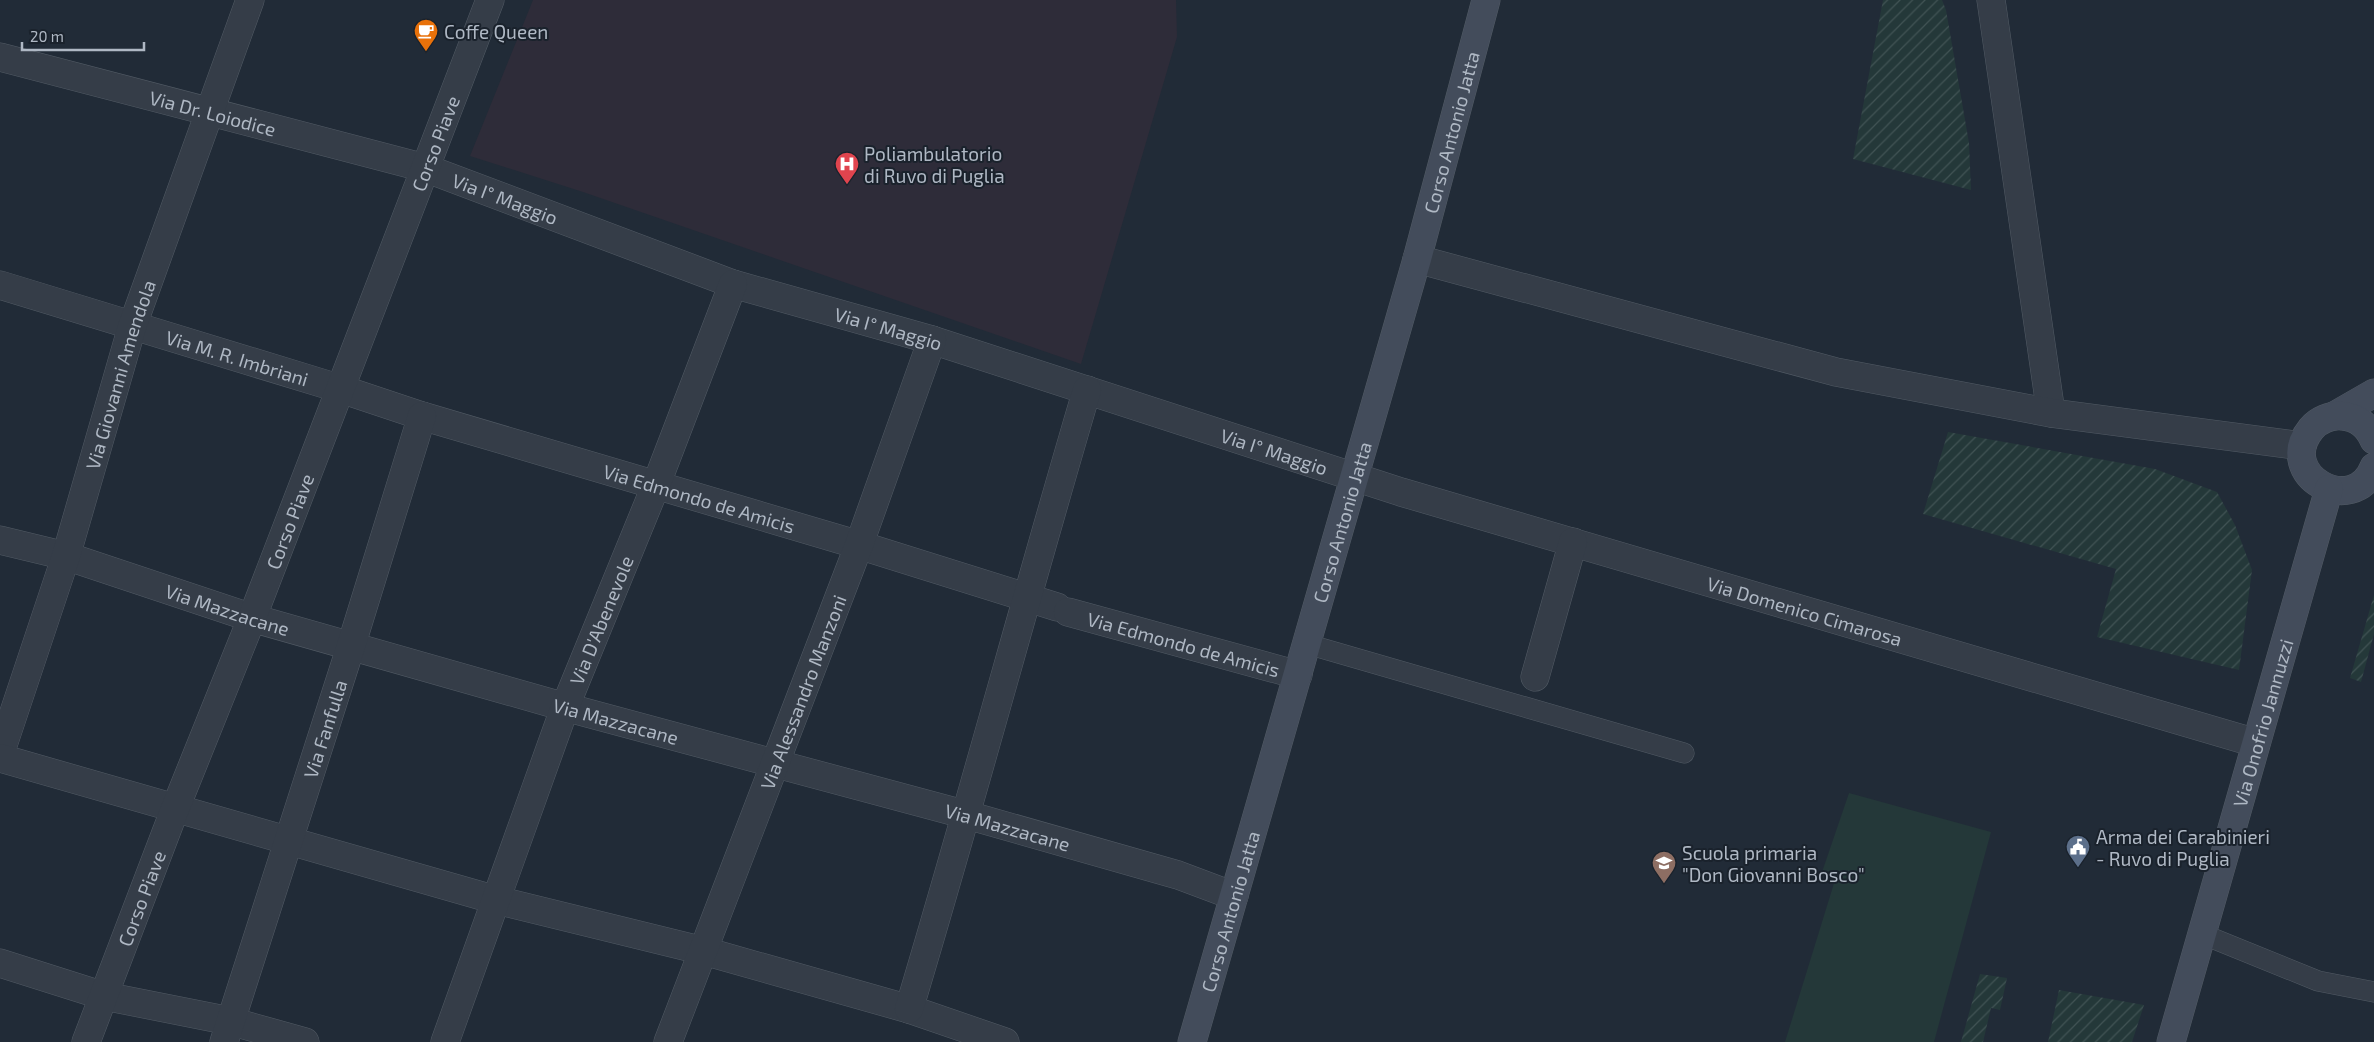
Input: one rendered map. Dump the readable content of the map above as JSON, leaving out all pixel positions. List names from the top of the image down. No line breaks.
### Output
{"streets":{"main road":["Corso Antonio Jatta","Via Onofrio Jannuzzi"],"street":["Via Dr. Loiodice","Corso Piave","Via I° Maggio","Via M. R. Imbriani","Via Giovanni Amendola","Via Edmondo de Amicis","Via Mazzacane","Via Domenico Cimarosa","Via D'Abenevole","Via Alessandro Manzoni","Via Fanfulla"]},"crossings":[["Via Dr. Loiodice","Corso Piave"],["Via Dr. Loiodice","Via I° Maggio"],["Via Dr. Loiodice","Via Giovanni Amendola"],["Corso Antonio Jatta","Via I° Maggio"],["Corso Antonio Jatta","Via Edmondo de Amicis"],["Corso Antonio Jatta","Via Mazzacane"],["Corso Antonio Jatta","Via Domenico Cimarosa"],["Corso Piave","Via I° Maggio"],["Corso Piave","Via M. R. Imbriani"],["Corso Piave","Via Edmondo de Amicis"],["Corso Piave","Via Mazzacane"],["Via I° Maggio","Via Domenico Cimarosa"],["Via I° Maggio","Via D'Abenevole"],["Via I° Maggio","Via Alessandro Manzoni"],["Via M. R. Imbriani","Via Giovanni Amendola"],["Via M. R. Imbriani","Via Edmondo de Amicis"],["Via Giovanni Amendola","Via Mazzacane"],["Via Edmondo de Amicis","Via D'Abenevole"],["Via Edmondo de Amicis","Via Alessandro Manzoni"],["Via Edmondo de Amicis","Via Fanfulla"],["Via Mazzacane","Via D'Abenevole"],["Via Mazzacane","Via Alessandro Manzoni"],["Via Mazzacane","Via Fanfulla"],["Via Domenico Cimarosa","Via Onofrio Jannuzzi"]],"places":{"cafe":["Coffe Queen"],"hospital":["Poliambulatorio di Ruvo di Puglia"],"public building":["Arma dei Carabinieri - Ruvo di Puglia"],"school or university":["Scuola primaria \"Don Giovanni Bosco\""]},"scale_bar":"20 m"}
